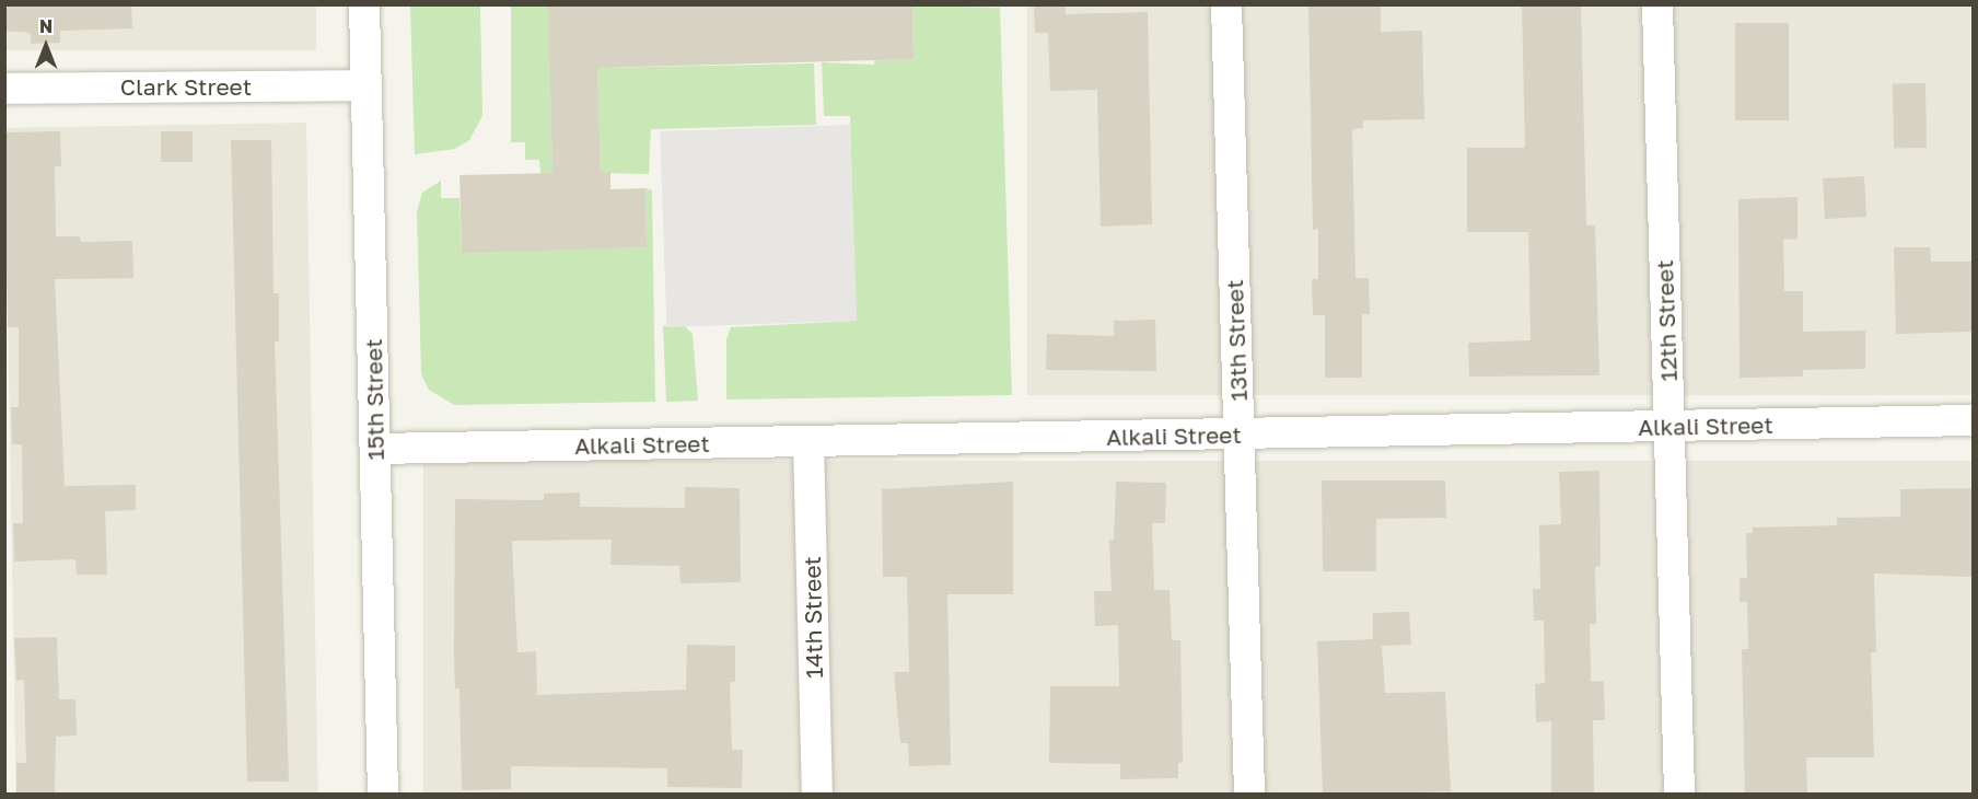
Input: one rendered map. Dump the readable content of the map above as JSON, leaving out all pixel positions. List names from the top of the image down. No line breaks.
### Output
{"streets":{"street":["Clark Street","12th Street","13th Street","15th Street","Alkali Street","14th Street"]},"crossings":[["Clark Street","15th Street"],["12th Street","Alkali Street"],["13th Street","Alkali Street"],["15th Street","Alkali Street"],["Alkali Street","14th Street"]],"north":"top"}
